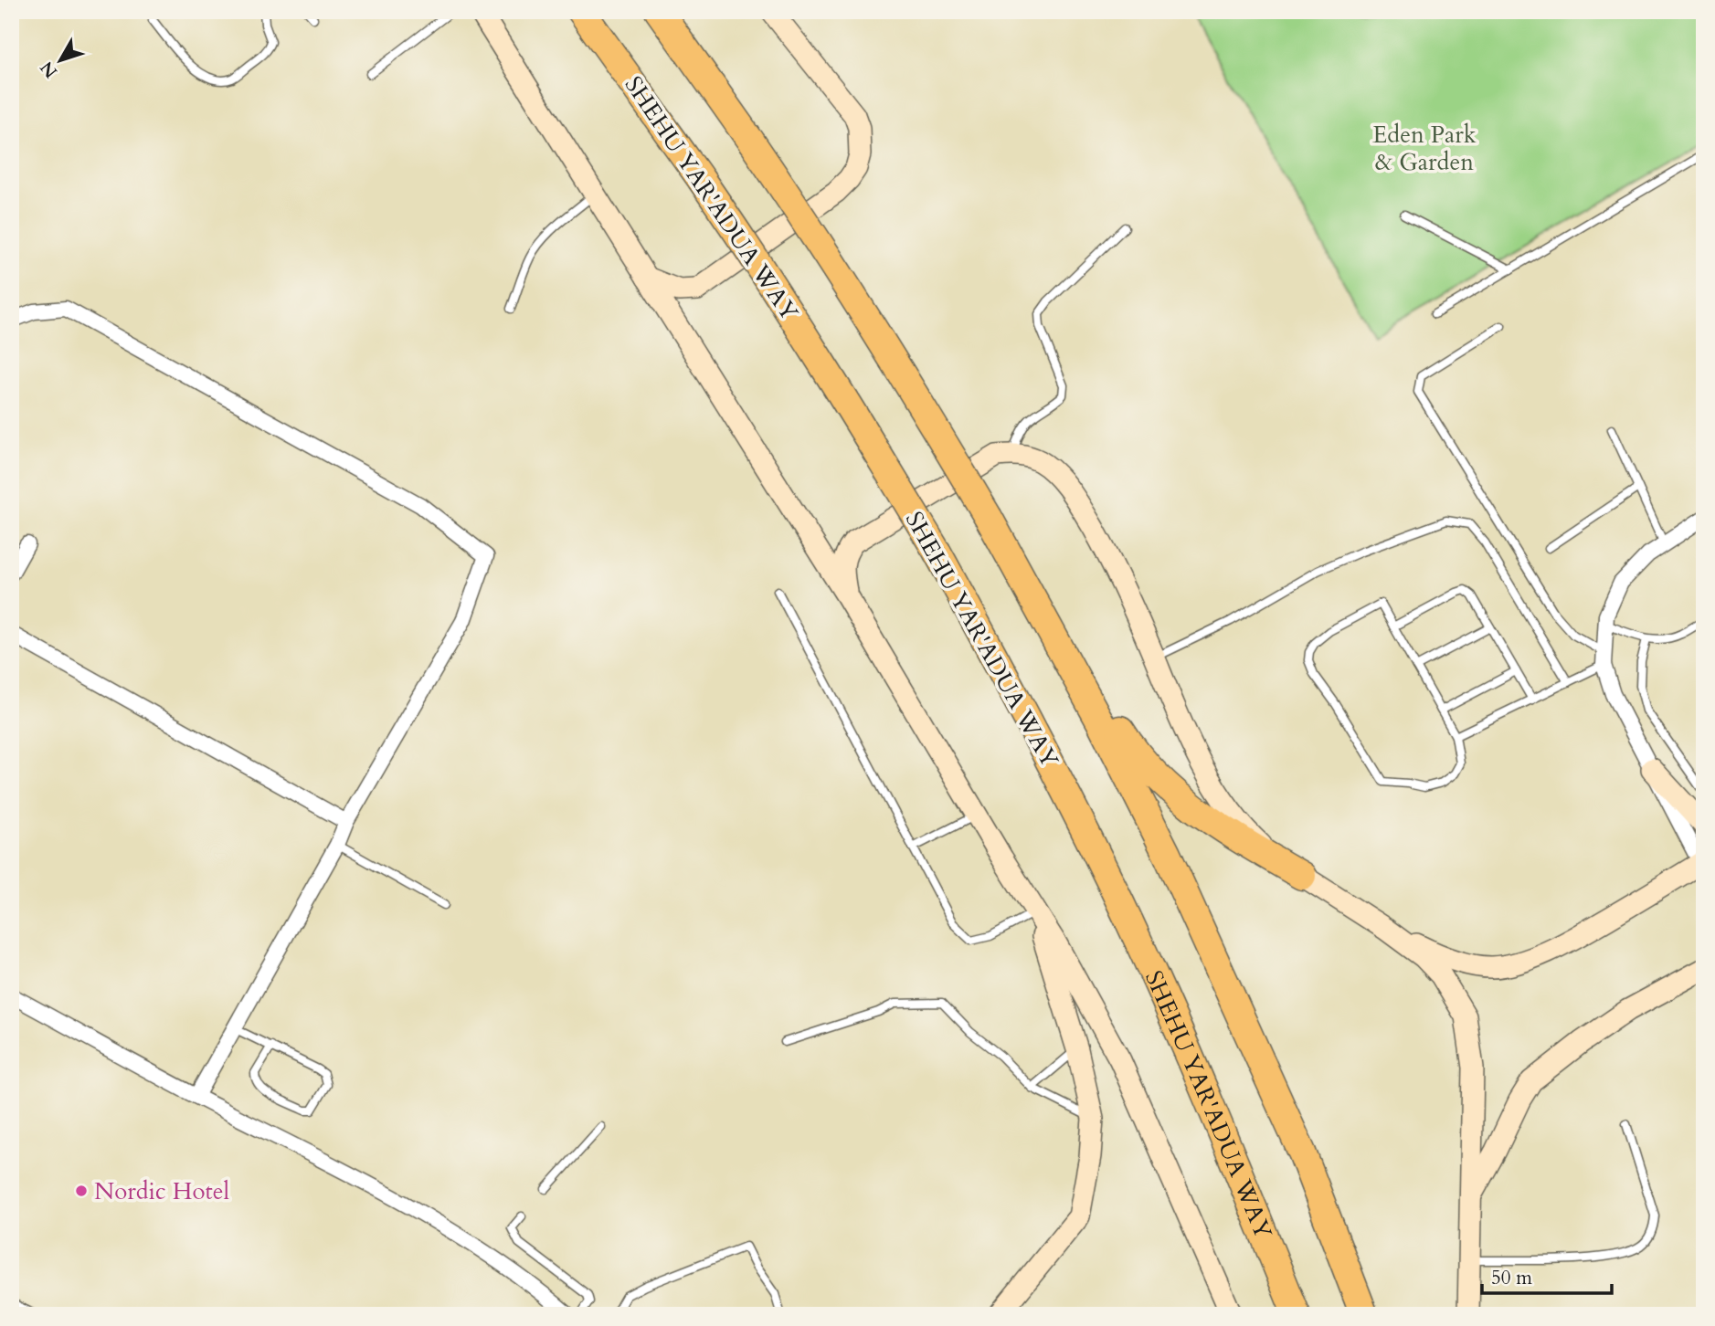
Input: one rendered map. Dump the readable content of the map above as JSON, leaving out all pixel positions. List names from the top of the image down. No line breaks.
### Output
{"streets":{"highway":["SHEHU YAR'ADUA WAY"]},"parks":["Eden Park & Garden"],"places":["Nordic Hotel"],"scale_bar":"50 m","north":"bottom left"}
